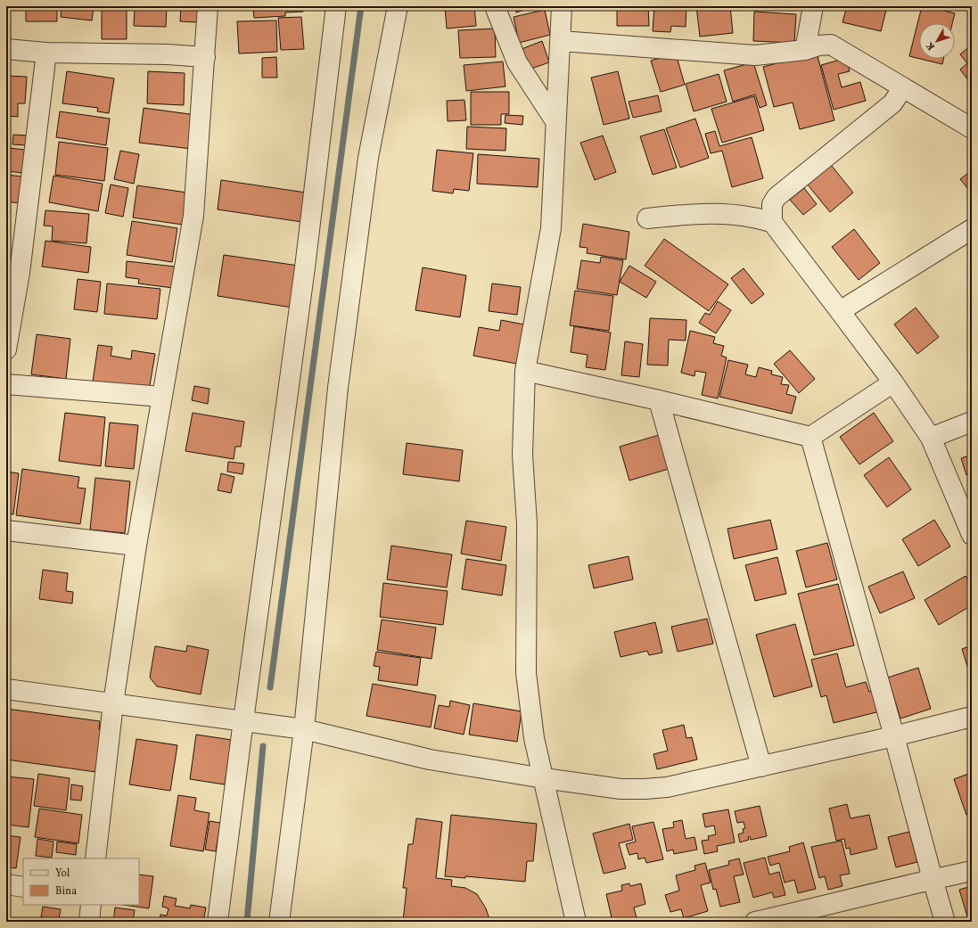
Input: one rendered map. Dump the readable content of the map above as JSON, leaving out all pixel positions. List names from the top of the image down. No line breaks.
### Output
{"legend":["Yol","Bina"],"north":"bottom left"}
